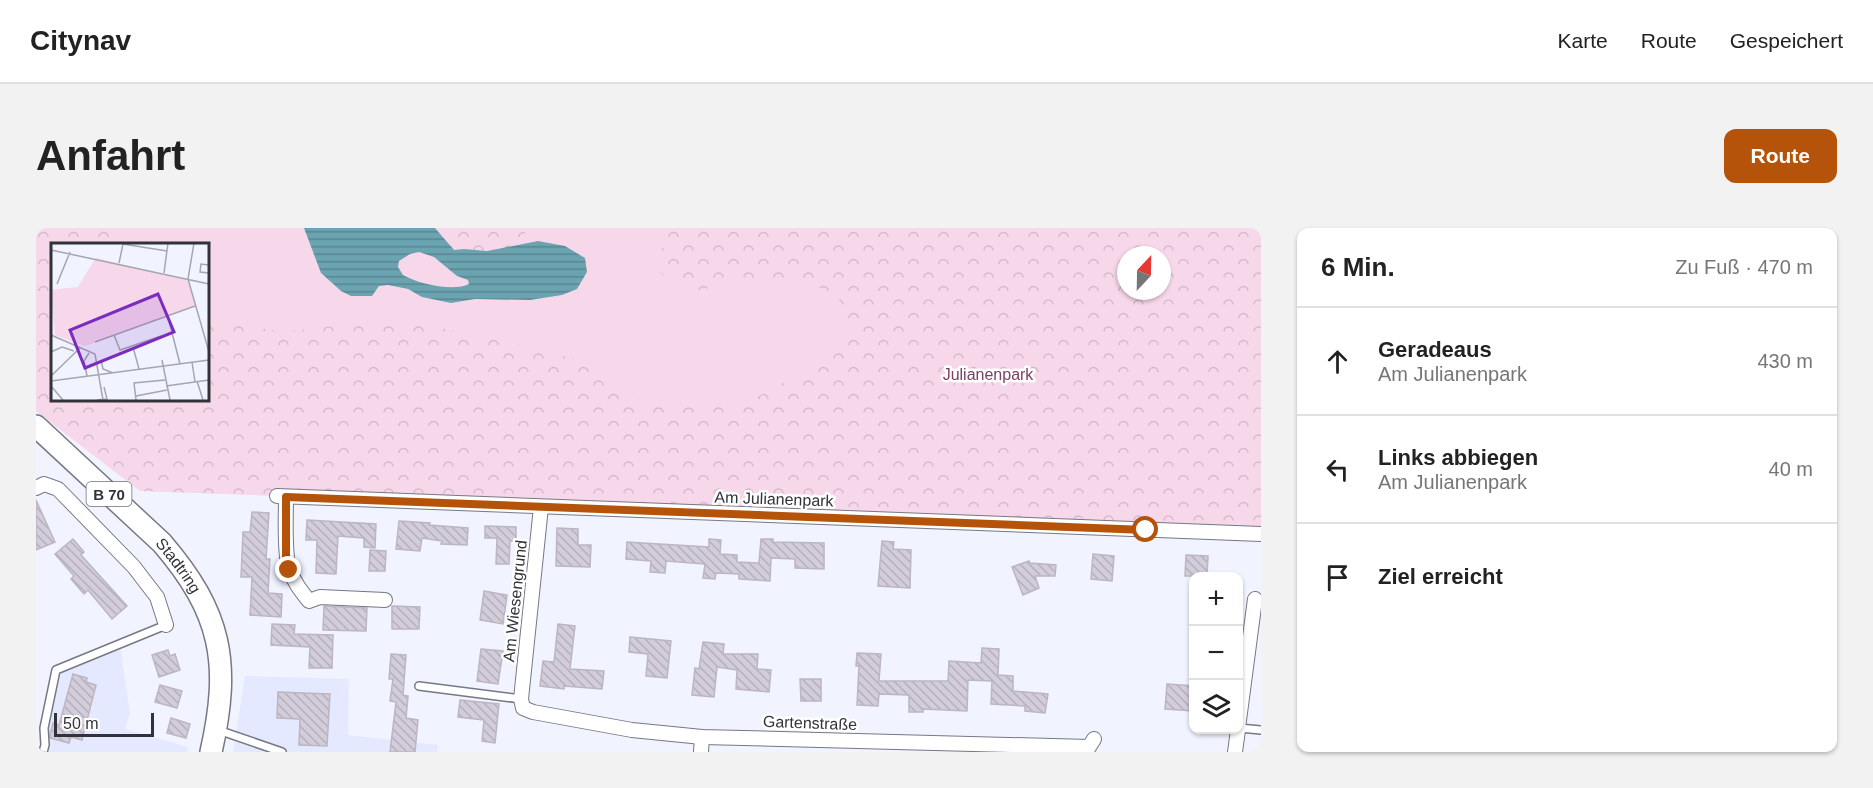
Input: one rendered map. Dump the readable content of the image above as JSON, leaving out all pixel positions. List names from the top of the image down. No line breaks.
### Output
{"streets":{"main road":["B 70","Stadtring"],"street":["Am Julianenpark","Am Wiesengrund","Gartenstraße"]},"crossings":[["Am Julianenpark","Am Wiesengrund"],["Am Wiesengrund","Gartenstraße"]],"parks":["Julianenpark"],"scale_bar":"50 m","north":"top","page":{"header":"Citynav","nav":["Karte","Route","Gespeichert"],"buttons":"Route","title":"Anfahrt","heading":["6 Min.","Zu Fuß · 470 m"],"list":[["Geradeaus","Am Julianenpark","430 m"],["Links abbiegen","Am Julianenpark","40 m"],"Ziel erreicht"],"map_buttons":["+","−"],"scale":"50 m"}}
